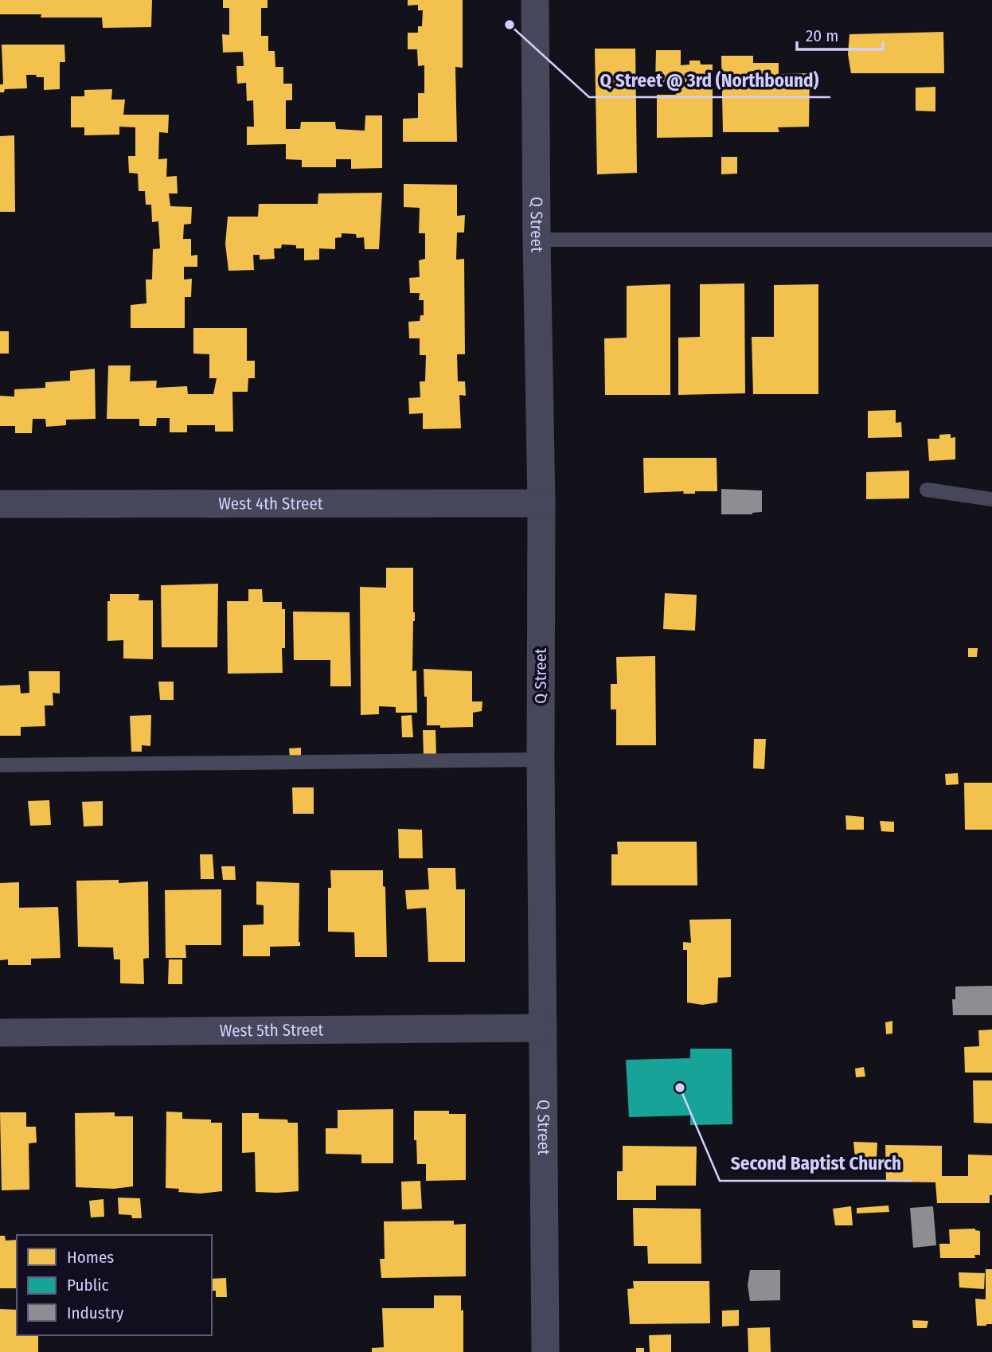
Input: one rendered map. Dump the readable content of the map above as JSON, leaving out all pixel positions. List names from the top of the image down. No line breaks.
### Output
{"streets":{"street":["Q Street","West 4th Street","West 5th Street"]},"crossings":[["Q Street","West 4th Street"],["Q Street","West 5th Street"]],"places":["Q Street @ 3rd (Northbound)","Second Baptist Church"],"legend":["Homes","Public","Industry"],"scale_bar":"20 m"}
